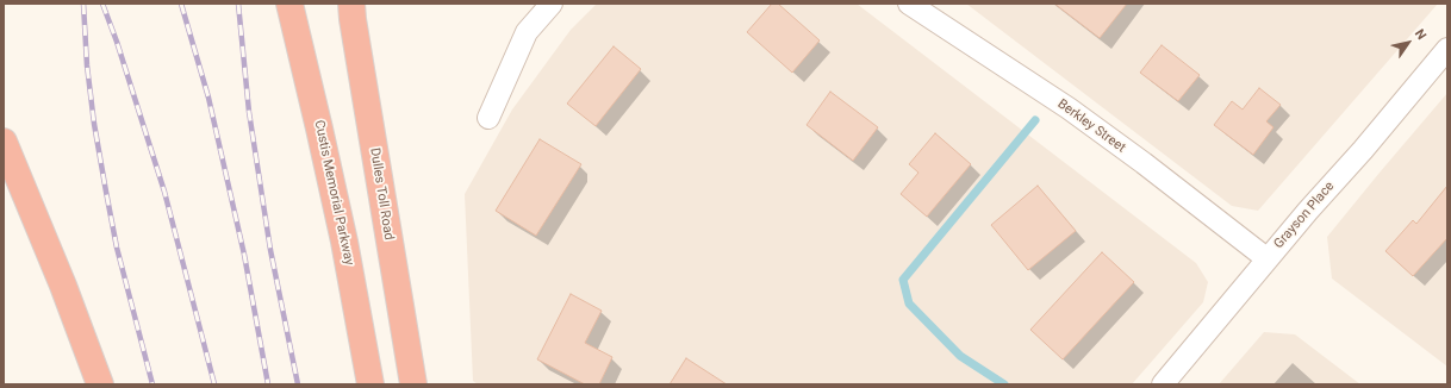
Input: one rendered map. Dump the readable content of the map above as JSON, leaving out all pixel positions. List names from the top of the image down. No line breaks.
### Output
{"streets":{"highway":["Custis Memorial Parkway","Dulles Toll Road"],"street":["Berkley Street","Grayson Place"]},"crossings":[["Berkley Street","Grayson Place"]],"north":"top right"}
